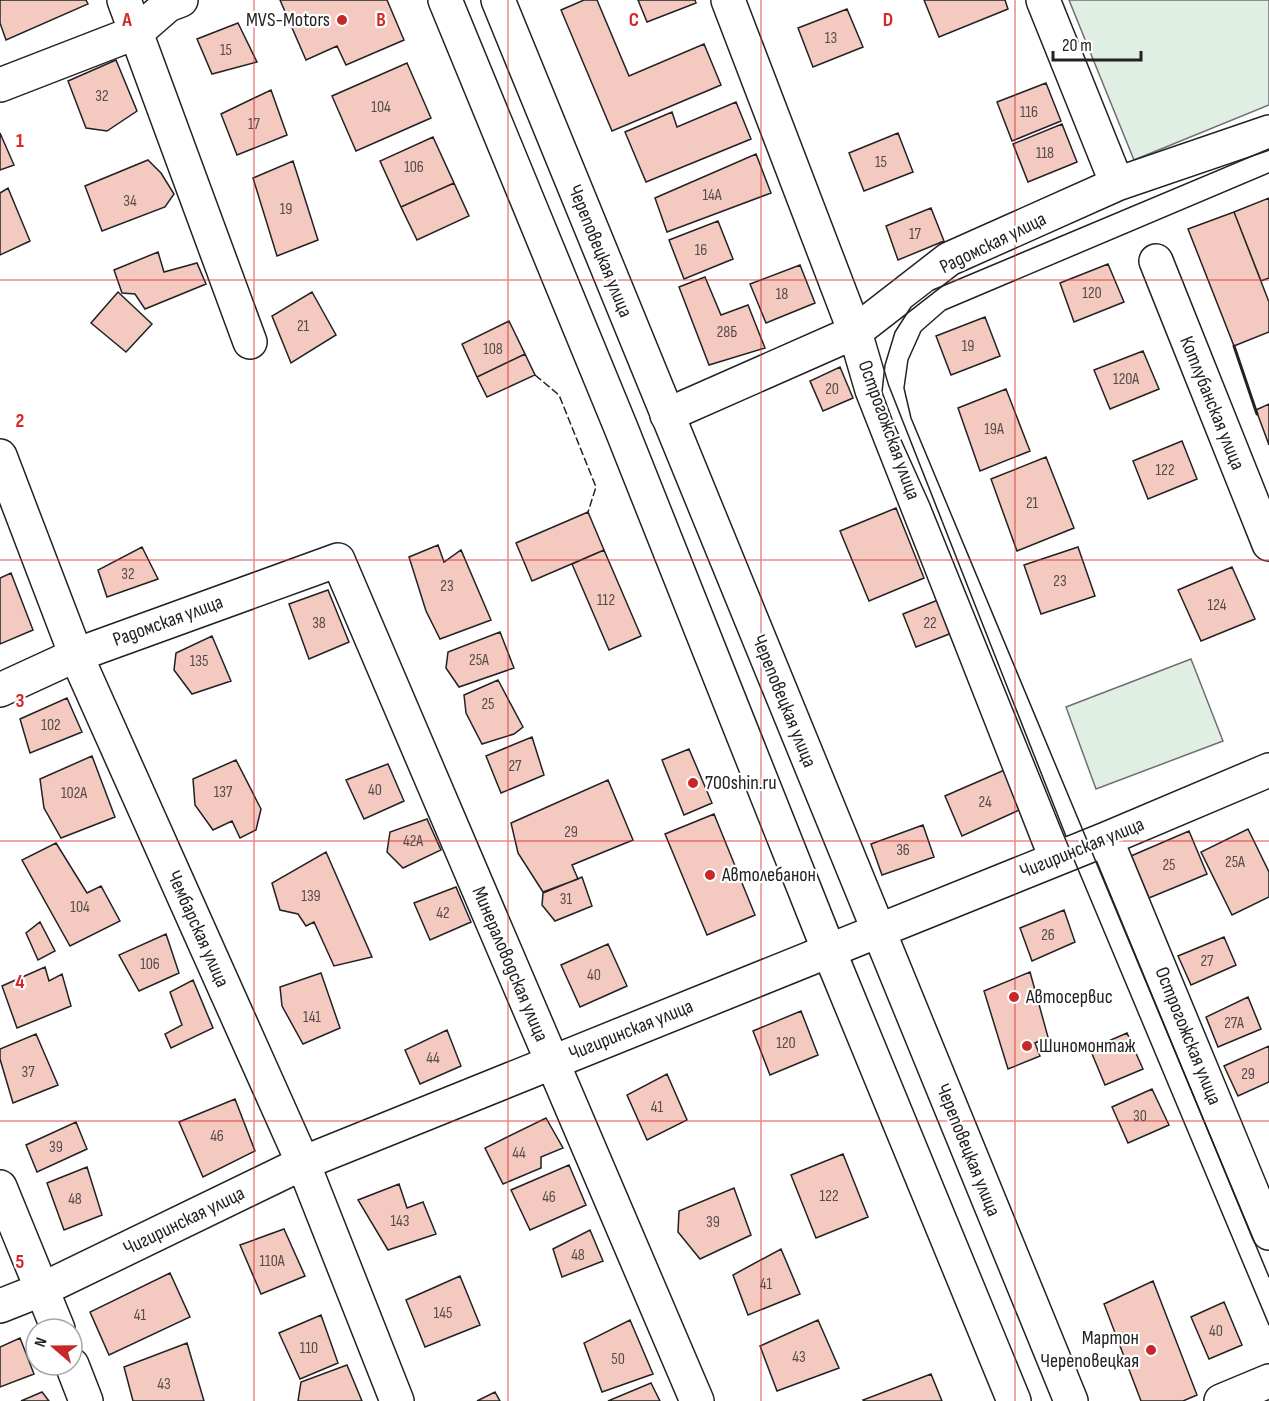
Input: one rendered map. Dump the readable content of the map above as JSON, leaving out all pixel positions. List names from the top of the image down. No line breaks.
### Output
{"streets":{"main road":["Радомская улица","Череповецкая улица","Котлубанская улица","Острогожская улица","Чигиринская улица","Чембарская улица","Минераловодская улица"]},"crossings":[["Радомская улица","Череповецкая улица"],["Радомская улица","Острогожская улица"],["Радомская улица","Чембарская улица"],["Радомская улица","Минераловодская улица"],["Череповецкая улица","Чигиринская улица"],["Острогожская улица","Чигиринская улица"],["Чигиринская улица","Чембарская улица"],["Чигиринская улица","Минераловодская улица"]],"places":["MVS-Motors","700shin.ru","Автолебанон","Автосервис","Шиномонтаж","Мартон Череповецкая"],"house_numbers":["13","15","32","104","116","17","118","15","106","14А","34","19","17","16","120","18","21","28Б","19","108","120А","20","19А","122","21","32","23","23","112","124","38","22","25А","135","25","102","27","40","137","102А","24","29","42А","36","25А","25","139","31","104","42","26","27","106","40","141","27А","120","44","37","29","41","30","46","39","44","122","46","48","143","39","48","110А","41","145","41","40","110","43","50","43"],"scale_bar":"20 m","north":"left","grid":{"columns":["A","B","C","D"],"rows":["1","2","3","4","5"]}}
